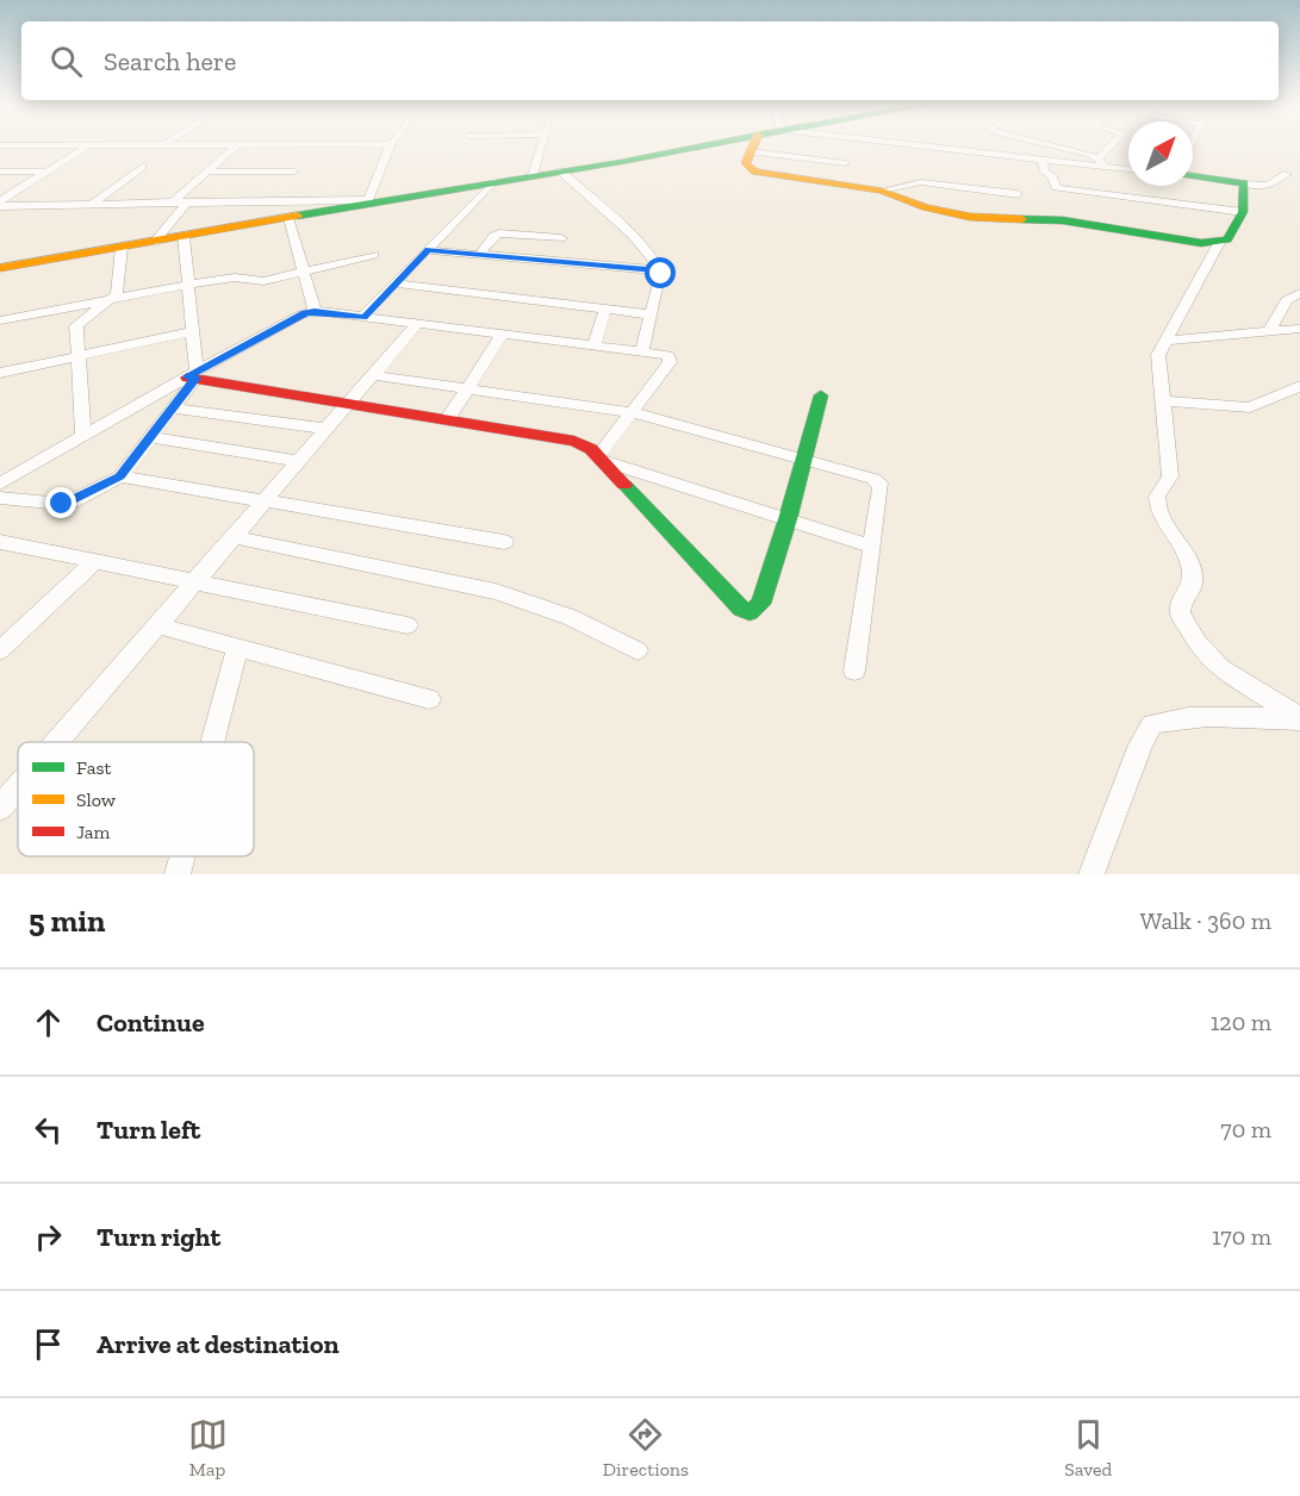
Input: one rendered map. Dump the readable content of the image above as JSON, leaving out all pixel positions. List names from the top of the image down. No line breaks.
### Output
{"legend":["Fast","Slow","Jam"],"north":"top right","page":{"search":"Search here","heading":["5 min","Walk · 360 m"],"list":[["Continue","120 m"],["Turn left","70 m"],["Turn right","170 m"],"Arrive at destination"],"nav":["Map","Directions","Saved"]}}
